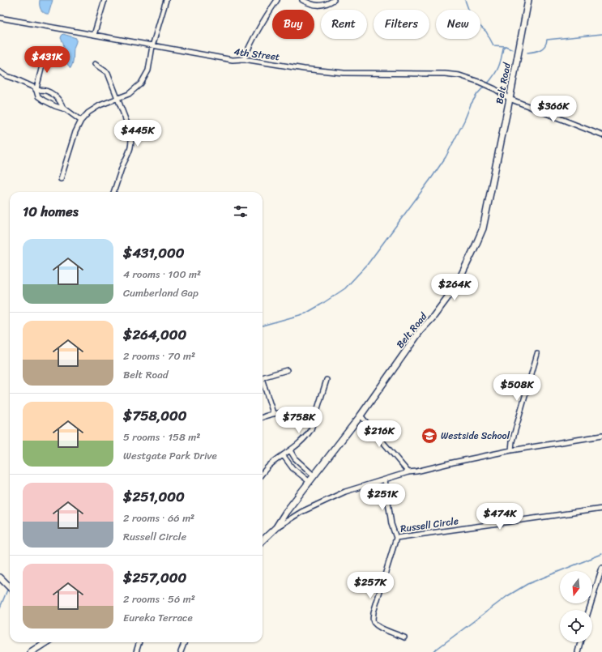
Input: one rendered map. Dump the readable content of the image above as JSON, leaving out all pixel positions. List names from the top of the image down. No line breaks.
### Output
{"streets":{"street":["4th Street","Belt Road","Russell Circle"]},"crossings":[["4th Street","Belt Road"]],"places":{"school or university":["Westside School"]},"north":"bottom","page":{"chip":["Buy","Rent","Filters","New"],"price":["$431K","$366K","$445K","$264K","$508K","$758K","$216K","$251K","$474K","$257K"],"heading":"10 homes","list":[{"name":"$431,000","note":"4 rooms · 100 m² · Cumberland Gap"},{"name":"$264,000","note":"2 rooms · 70 m² · Belt Road"},{"name":"$758,000","note":"5 rooms · 158 m² · Westgate Park Drive"},{"name":"$251,000","note":"2 rooms · 66 m² · Russell Circle"},{"name":"$257,000","note":"2 rooms · 56 m² · Eureka Terrace"}]}}
